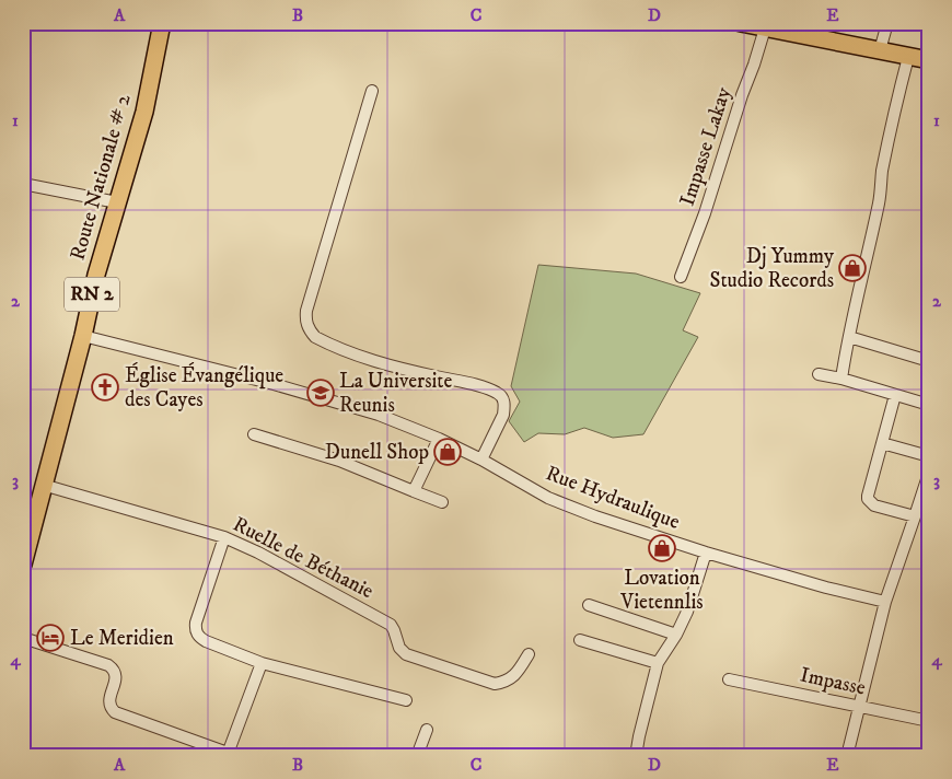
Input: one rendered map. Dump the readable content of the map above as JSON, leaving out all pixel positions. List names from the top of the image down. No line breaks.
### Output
{"streets":{"main road":["Route Nationale # 2","RN 2"],"street":["Impasse Lakay","Rue Hydraulique","Ruelle de Béthanie","Impasse"]},"crossings":[["Route Nationale # 2","Rue Hydraulique"],["Route Nationale # 2","Ruelle de Béthanie"]],"places":{"shop":["Dj Yummy Studio Records","Dunell Shop","Lovation Vietennlis"],"church":["Église Évangélique des Cayes"],"school or university":["La Universite Reunis"],"hotel":["Le Meridien"]},"grid":{"columns":["A","B","C","D","E"],"rows":["1","2","3","4"]}}
